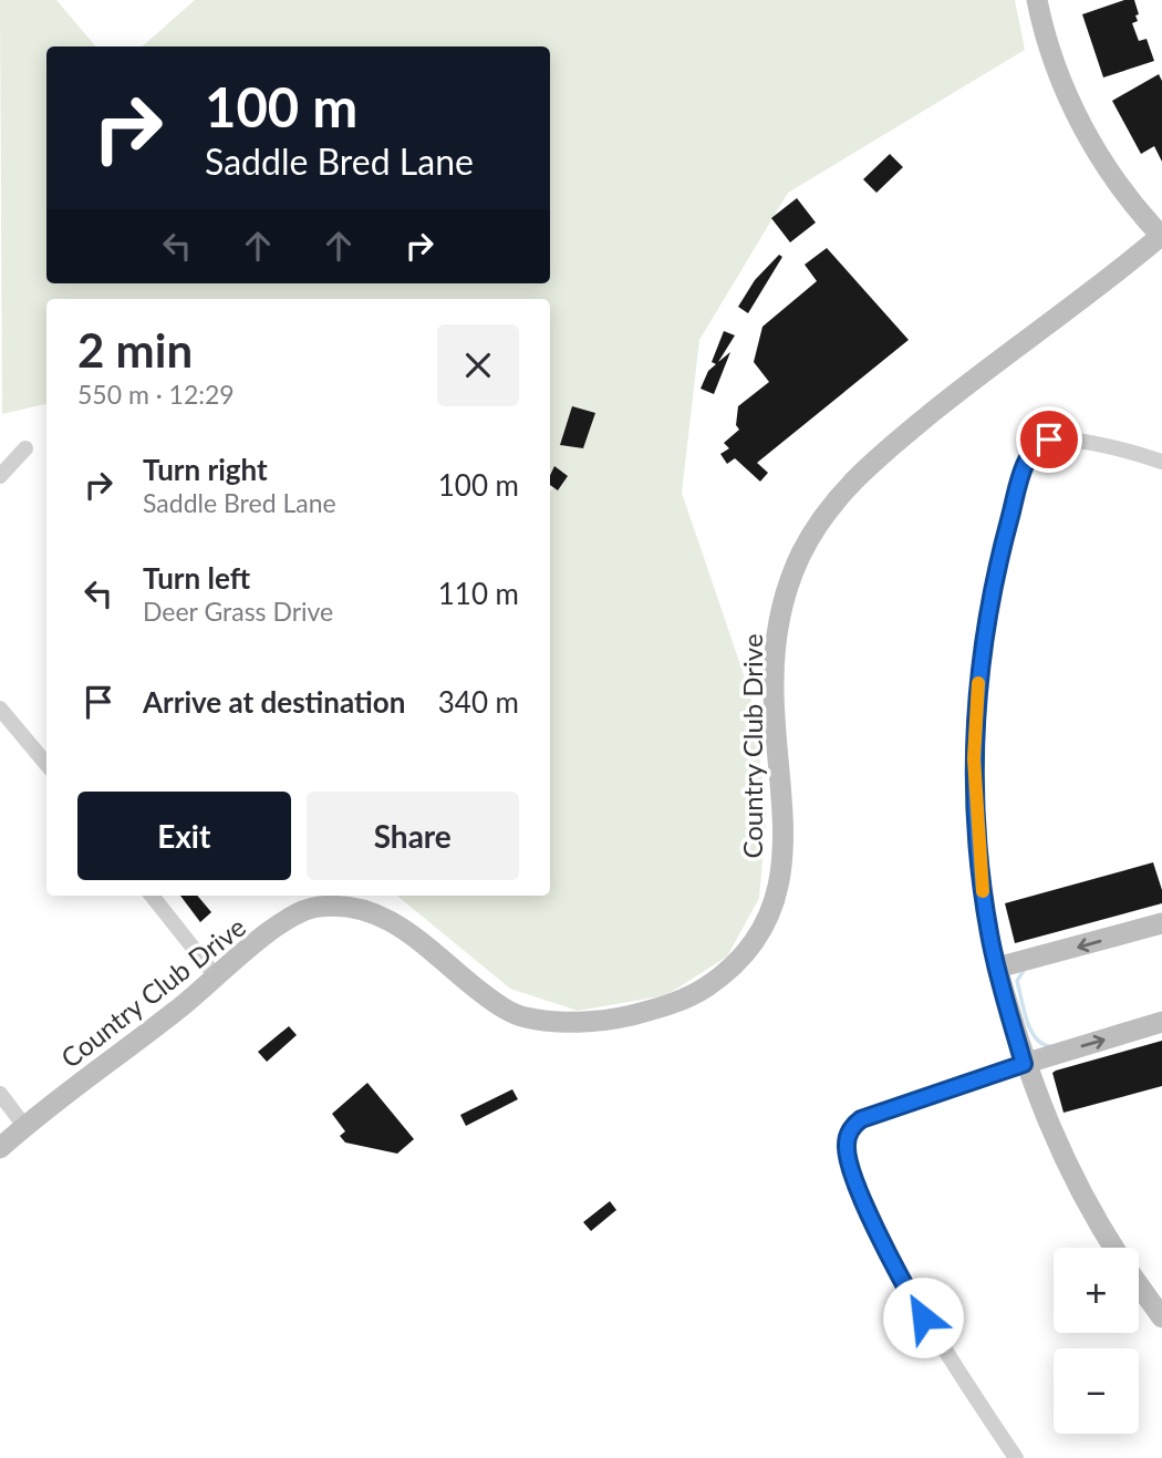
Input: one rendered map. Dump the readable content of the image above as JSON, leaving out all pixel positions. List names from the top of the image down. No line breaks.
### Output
{"streets":{"street":["Country Club Drive"]},"page":{"turn":["100 m","Saddle Bred Lane"],"heading":["2 min","550 m · 12:29"],"list":[{"name":"Turn right","note":"Saddle Bred Lane","value":"100 m"},{"name":"Turn left","note":"Deer Grass Drive","value":"110 m"},{"name":"Arrive at destination","value":"340 m"}],"buttons":["Exit","Share"],"map_buttons":["+","−"]}}
